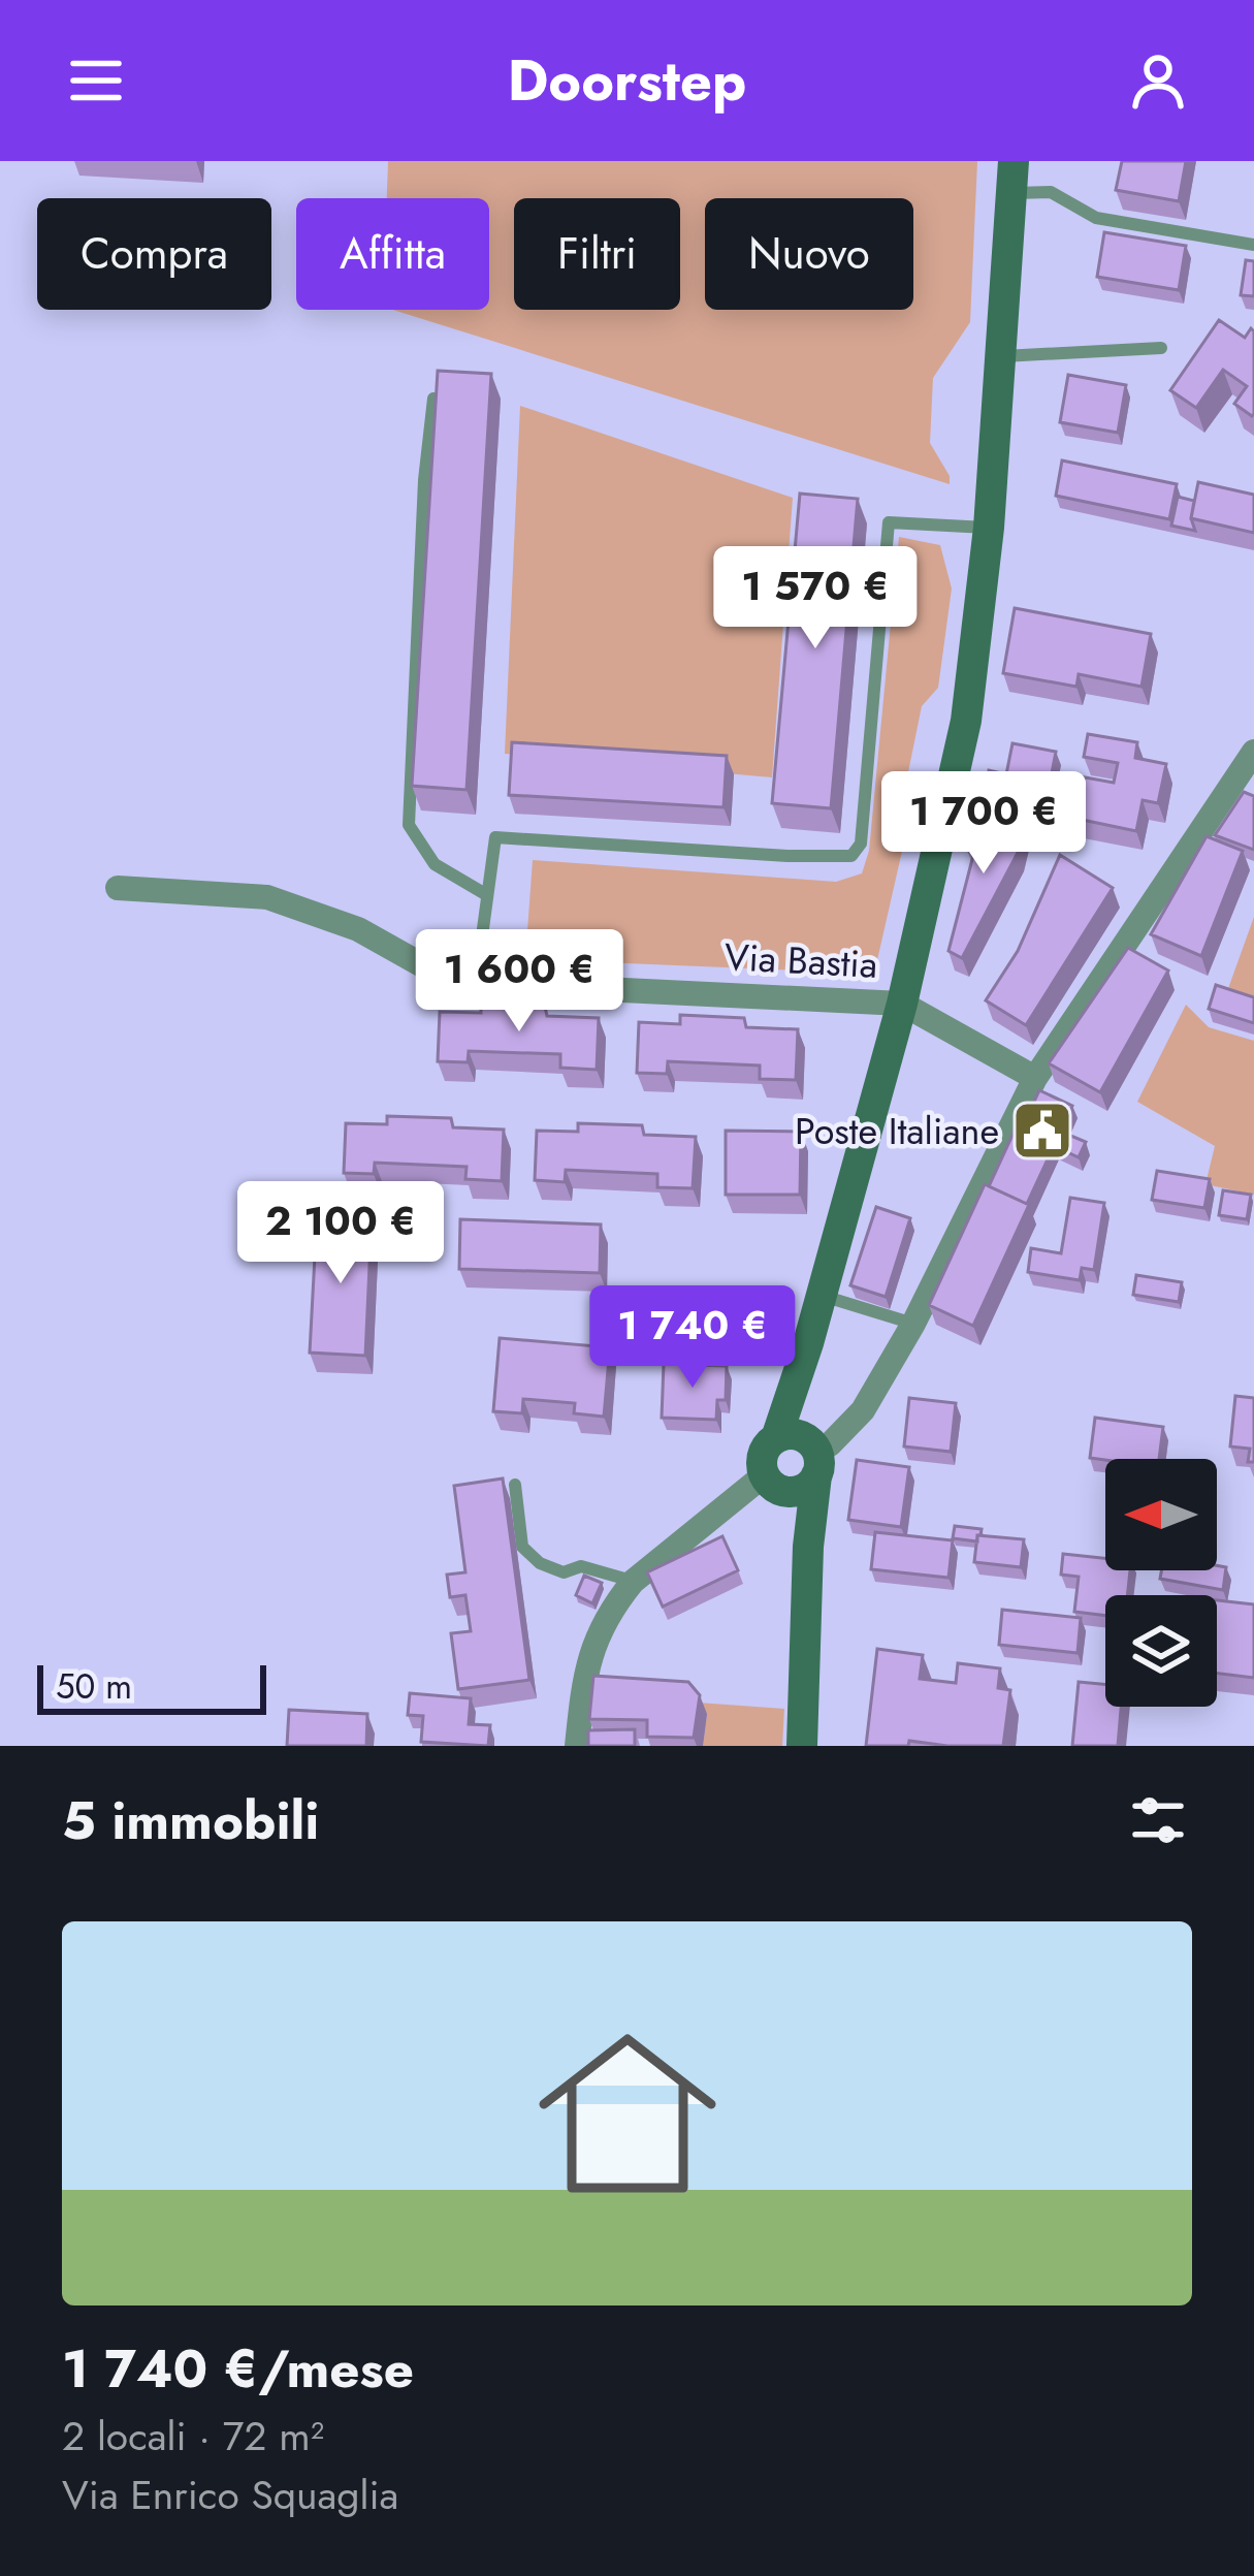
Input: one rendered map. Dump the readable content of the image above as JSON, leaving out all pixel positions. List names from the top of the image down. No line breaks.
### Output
{"streets":{"street":["Via Bastia"]},"places":{"public building":["Poste Italiane"]},"scale_bar":"50 m","north":"left","page":{"header":"Doorstep","chip":["Compra","Affitta","Filtri","Nuovo"],"price":["1 570 €","1 700 €","1 600 €","2 100 €","1 740 €"],"scale":"50 m","heading":"5 immobili","list":[{"name":"1 740 €/mese","note":"2 locali · 72 m² · Via Enrico Squaglia"}]}}
